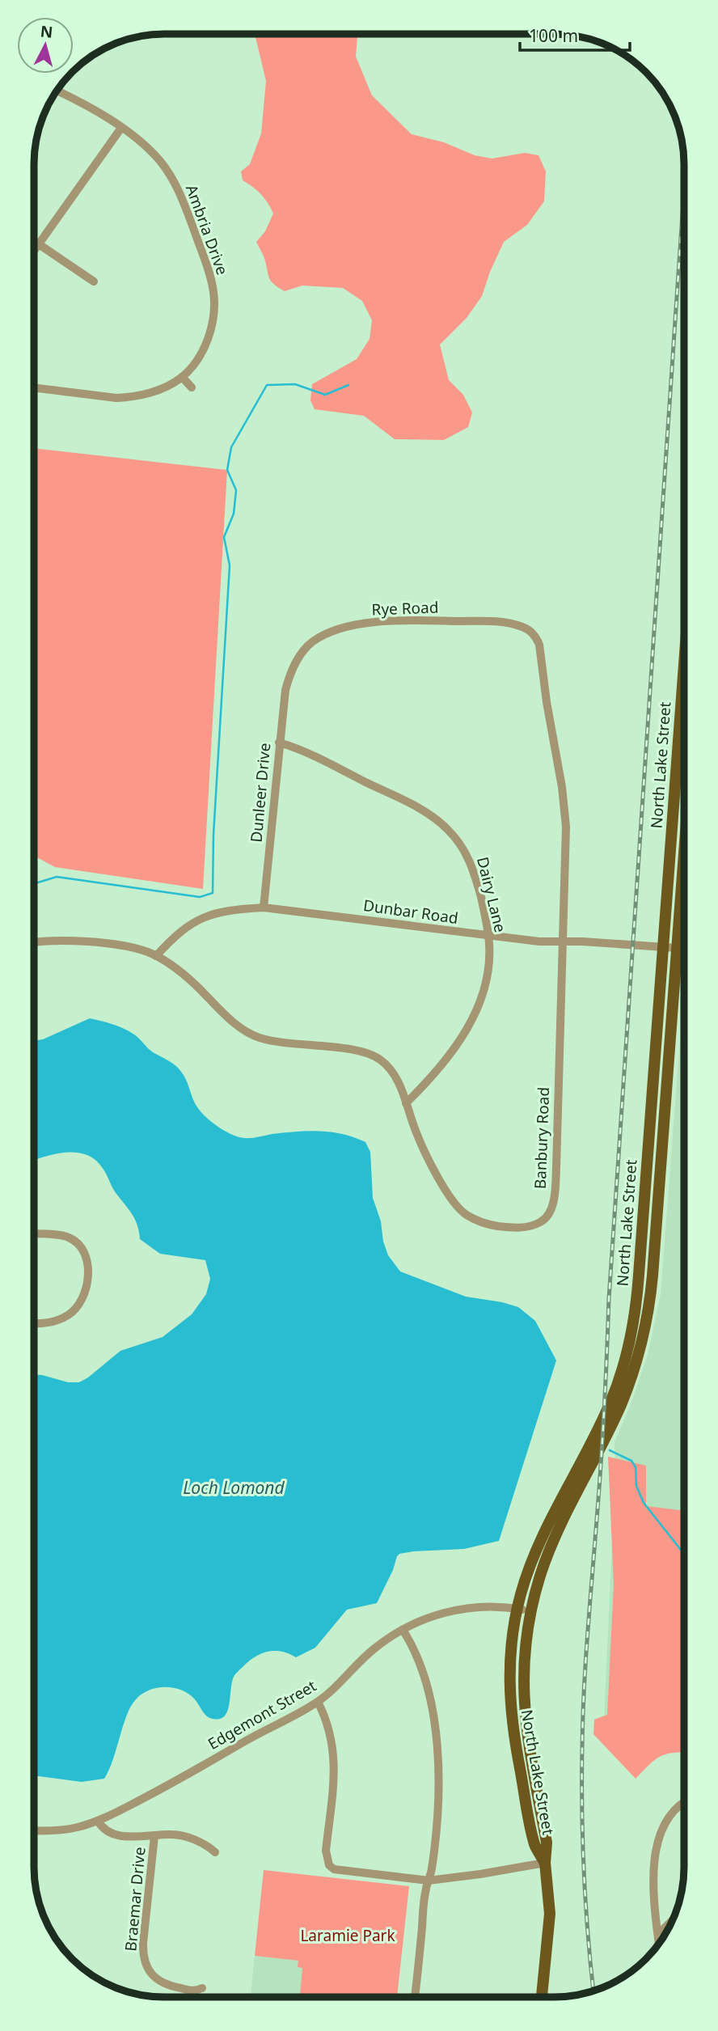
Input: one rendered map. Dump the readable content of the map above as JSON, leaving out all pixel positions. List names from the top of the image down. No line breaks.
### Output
{"streets":{"main road":["North Lake Street"],"street":["Ambria Drive","Rye Road","Dunleer Drive","Dairy Lane","Dunbar Road","Banbury Road","Edgemont Street","Braemar Drive"]},"crossings":[["Rye Road","Dunleer Drive"],["Rye Road","Banbury Road"],["North Lake Street","Dunbar Road"],["North Lake Street","Edgemont Street"],["Dunleer Drive","Dairy Lane"],["Dunleer Drive","Dunbar Road"],["Dairy Lane","Dunbar Road"],["Dairy Lane","Banbury Road"],["Dunbar Road","Banbury Road"]],"water":["Loch Lomond"],"parks":["Laramie Park"],"scale_bar":"100 m","north":"top"}
